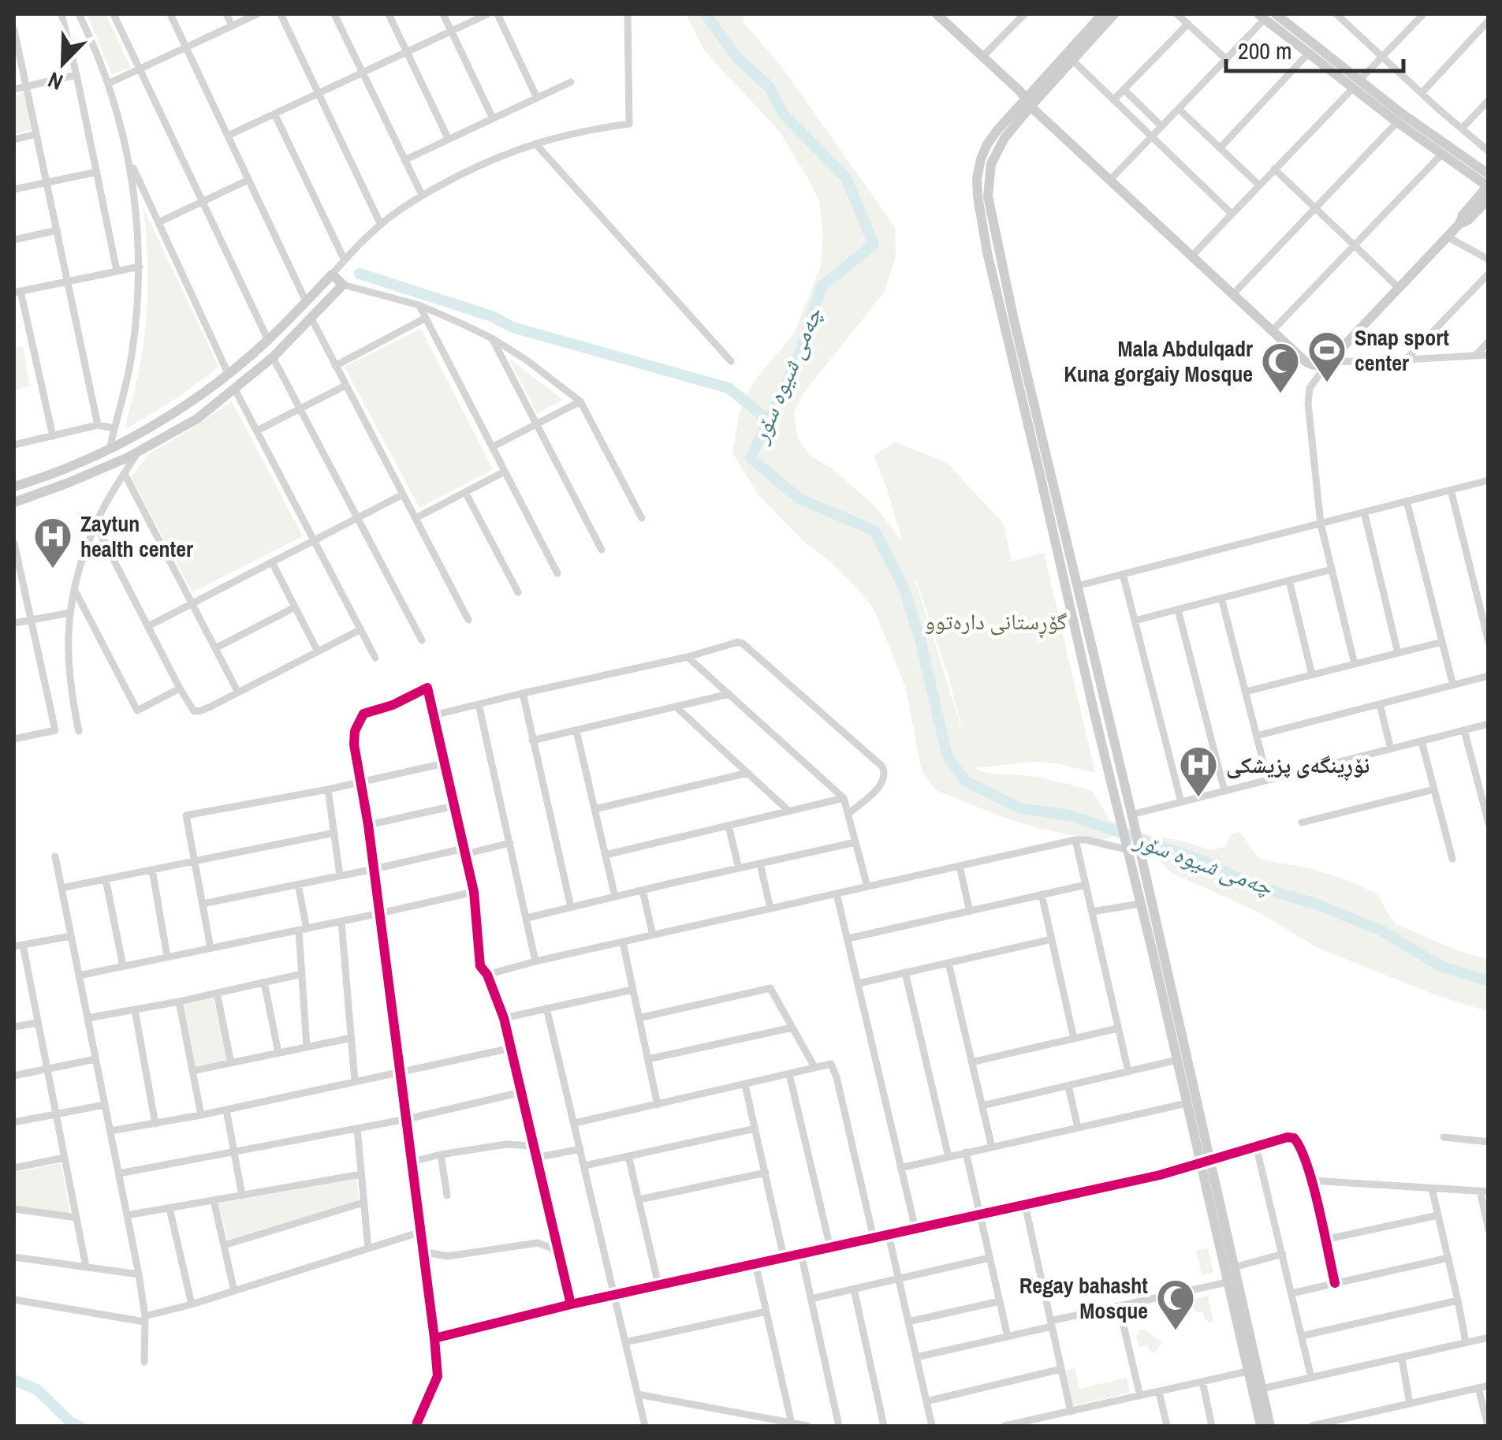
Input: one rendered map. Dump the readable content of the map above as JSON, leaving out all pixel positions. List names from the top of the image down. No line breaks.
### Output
{"water":["چەمی شیوە سۆر"],"parks":["گۆڕستانی دارەتوو"],"places":{"sports":["Snap sport center"],"mosque":["Mala Abdulqadr Kuna gorgaiy Mosque","Regay bahasht Mosque"],"hospital":["Zaytun health center","نۆڕینگەی پزیشکی"]},"scale_bar":"200 m","north":"bottom left"}
